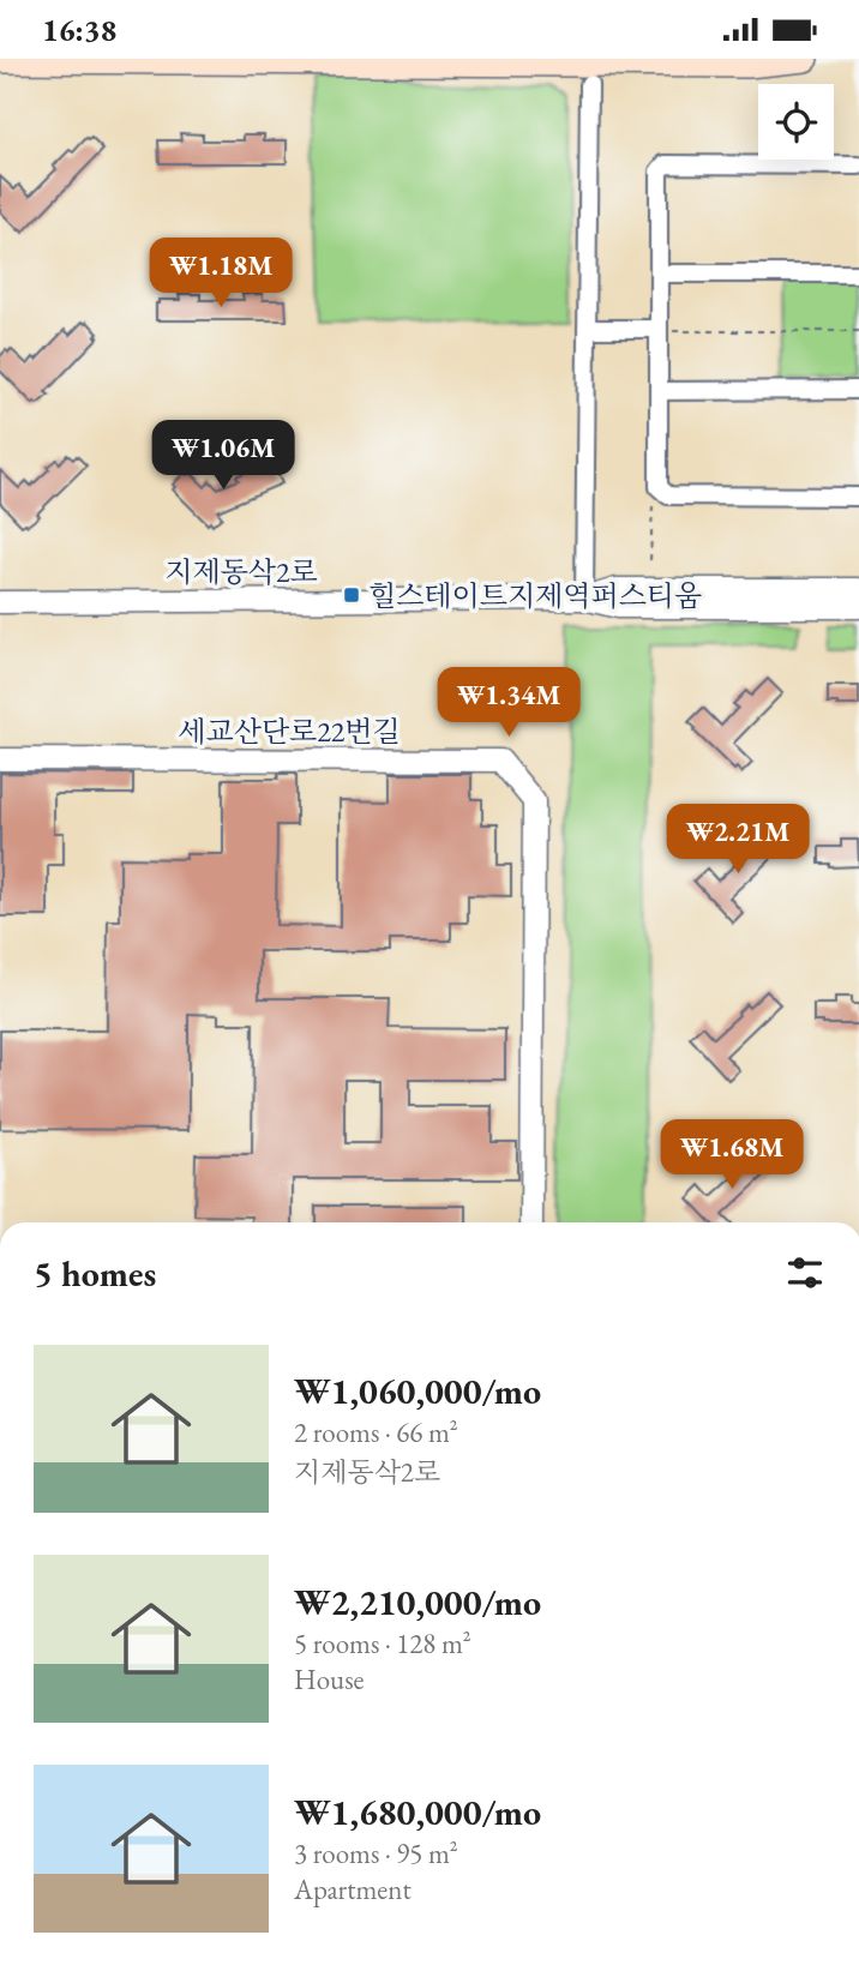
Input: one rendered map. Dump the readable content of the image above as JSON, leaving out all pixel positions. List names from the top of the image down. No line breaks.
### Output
{"streets":{"street":["지제동삭2로","세교산단로22번길"]},"places":{"transit":["힐스테이트지제역퍼스티움"]},"page":{"status":"16:38","price":["₩1.18M","₩1.06M","₩1.34M","₩2.21M","₩1.68M"],"heading":"5 homes","list":[{"name":"₩1,060,000/mo","note":"2 rooms · 66 m² · 지제동삭2로"},{"name":"₩2,210,000/mo","note":"5 rooms · 128 m² · House"},{"name":"₩1,680,000/mo","note":"3 rooms · 95 m² · Apartment"}]}}
